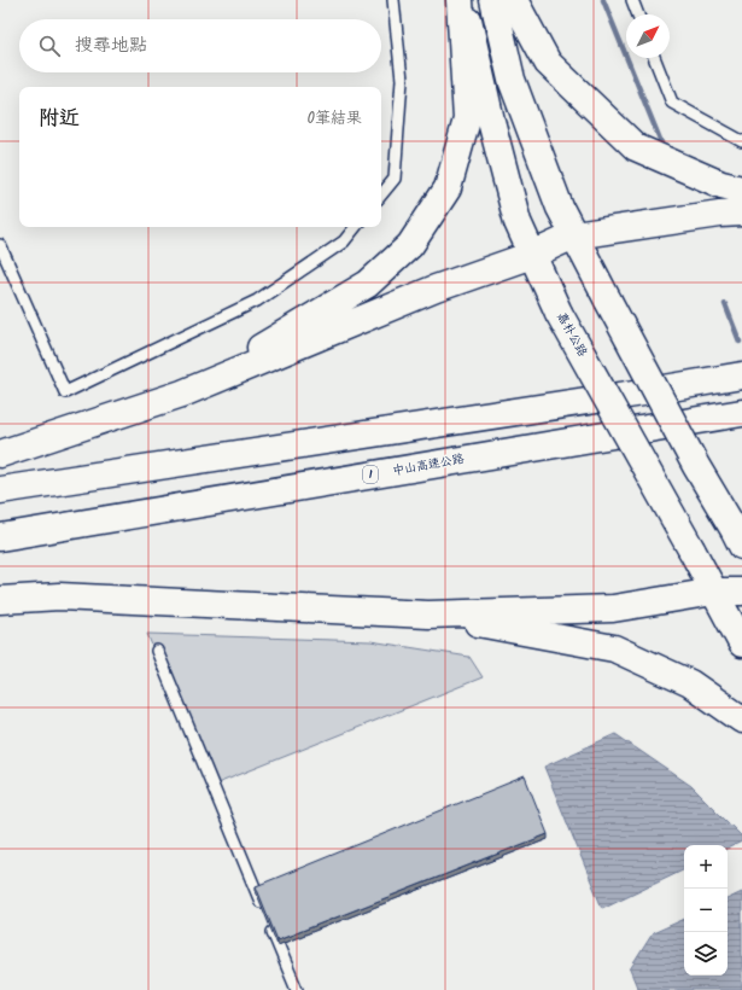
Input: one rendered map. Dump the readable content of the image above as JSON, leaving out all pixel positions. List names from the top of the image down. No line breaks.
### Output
{"streets":{"main road":["嘉朴公路","中山高速公路","1"]},"north":"top right","page":{"search":"搜尋地點","heading":["附近","0筆結果"],"map_buttons":["+","−"]}}
